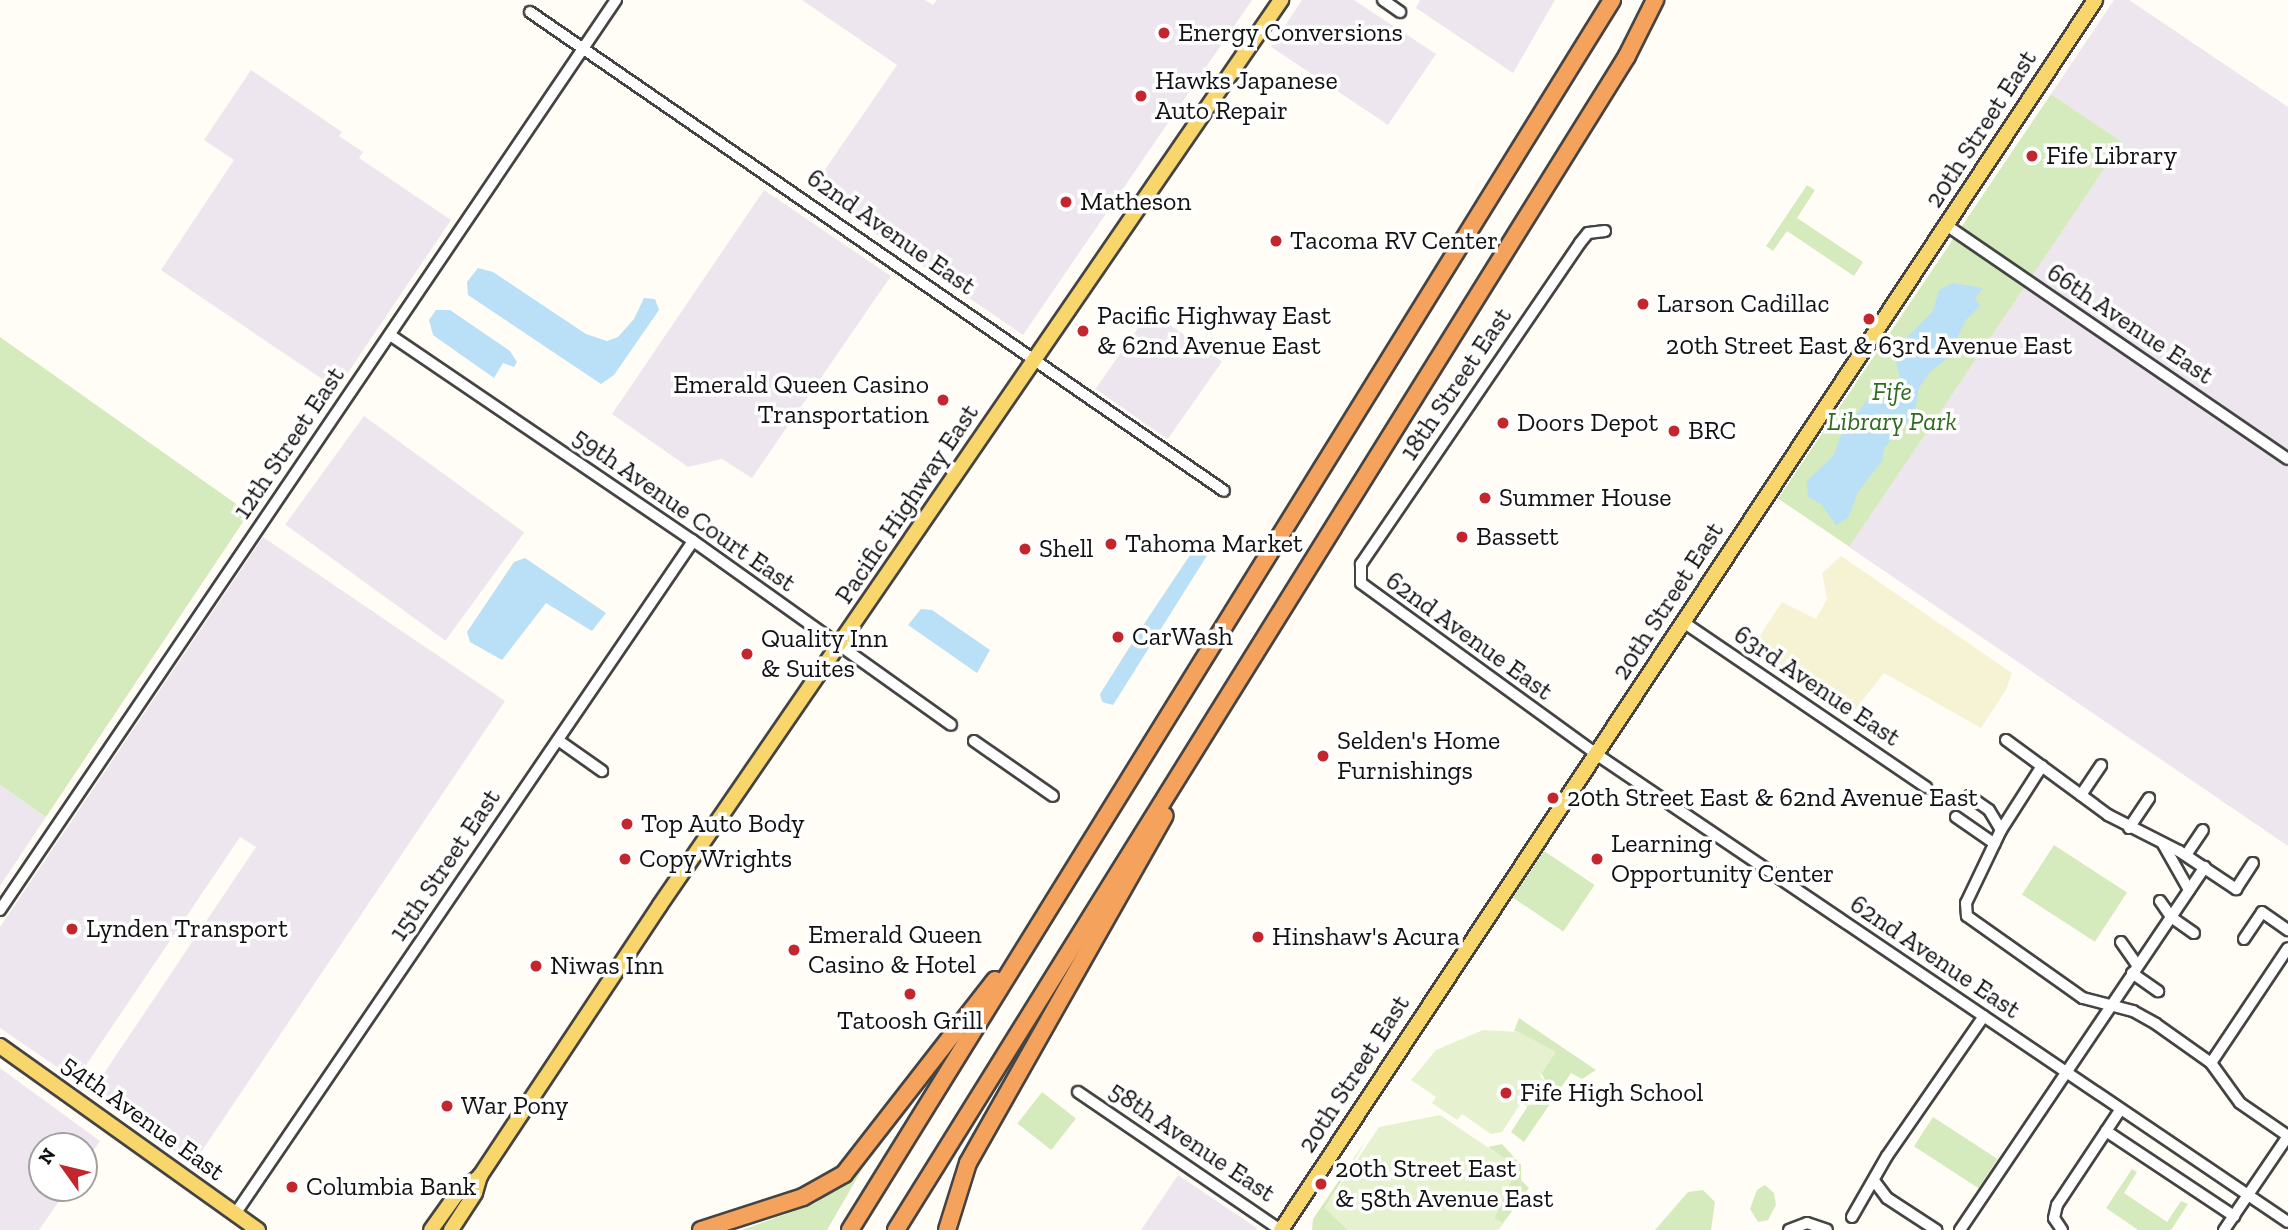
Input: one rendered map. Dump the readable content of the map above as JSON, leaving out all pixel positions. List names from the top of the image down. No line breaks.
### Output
{"streets":{"main road":["20th Street East","Pacific Highway East","54th Avenue East"],"street":["62nd Avenue East","66th Avenue East","18th Street East","12th Street East","59th Avenue Court East","63rd Avenue East","15th Street East","58th Avenue East"]},"crossings":[["20th Street East","62nd Avenue East"],["20th Street East","66th Avenue East"],["20th Street East","63rd Avenue East"],["20th Street East","58th Avenue East"],["62nd Avenue East","18th Street East"],["62nd Avenue East","12th Street East"],["62nd Avenue East","Pacific Highway East"],["12th Street East","59th Avenue Court East"],["Pacific Highway East","59th Avenue Court East"],["59th Avenue Court East","15th Street East"],["15th Street East","54th Avenue East"]],"parks":["Fife Library Park"],"places":["Energy Conversions","Hawks Japanese Auto Repair","Fife Library","Matheson","Tacoma RV Center","Larson Cadillac","20th Street East & 63rd Avenue East","Pacific Highway East & 62nd Avenue East","Emerald Queen Casino Transportation","Doors Depot","BRC","Summer House","Bassett","Tahoma Market","Shell","CarWash","Quality Inn & Suites","Selden's Home Furnishings","20th Street East & 62nd Avenue East","Top Auto Body","Copy Wrights","Learning Opportunity Center","Lynden Transport","Hinshaw's Acura","Emerald Queen Casino & Hotel","Niwas Inn","Tatoosh Grill","Fife High School","War Pony","20th Street East & 58th Avenue East","Columbia Bank"],"north":"top left"}
